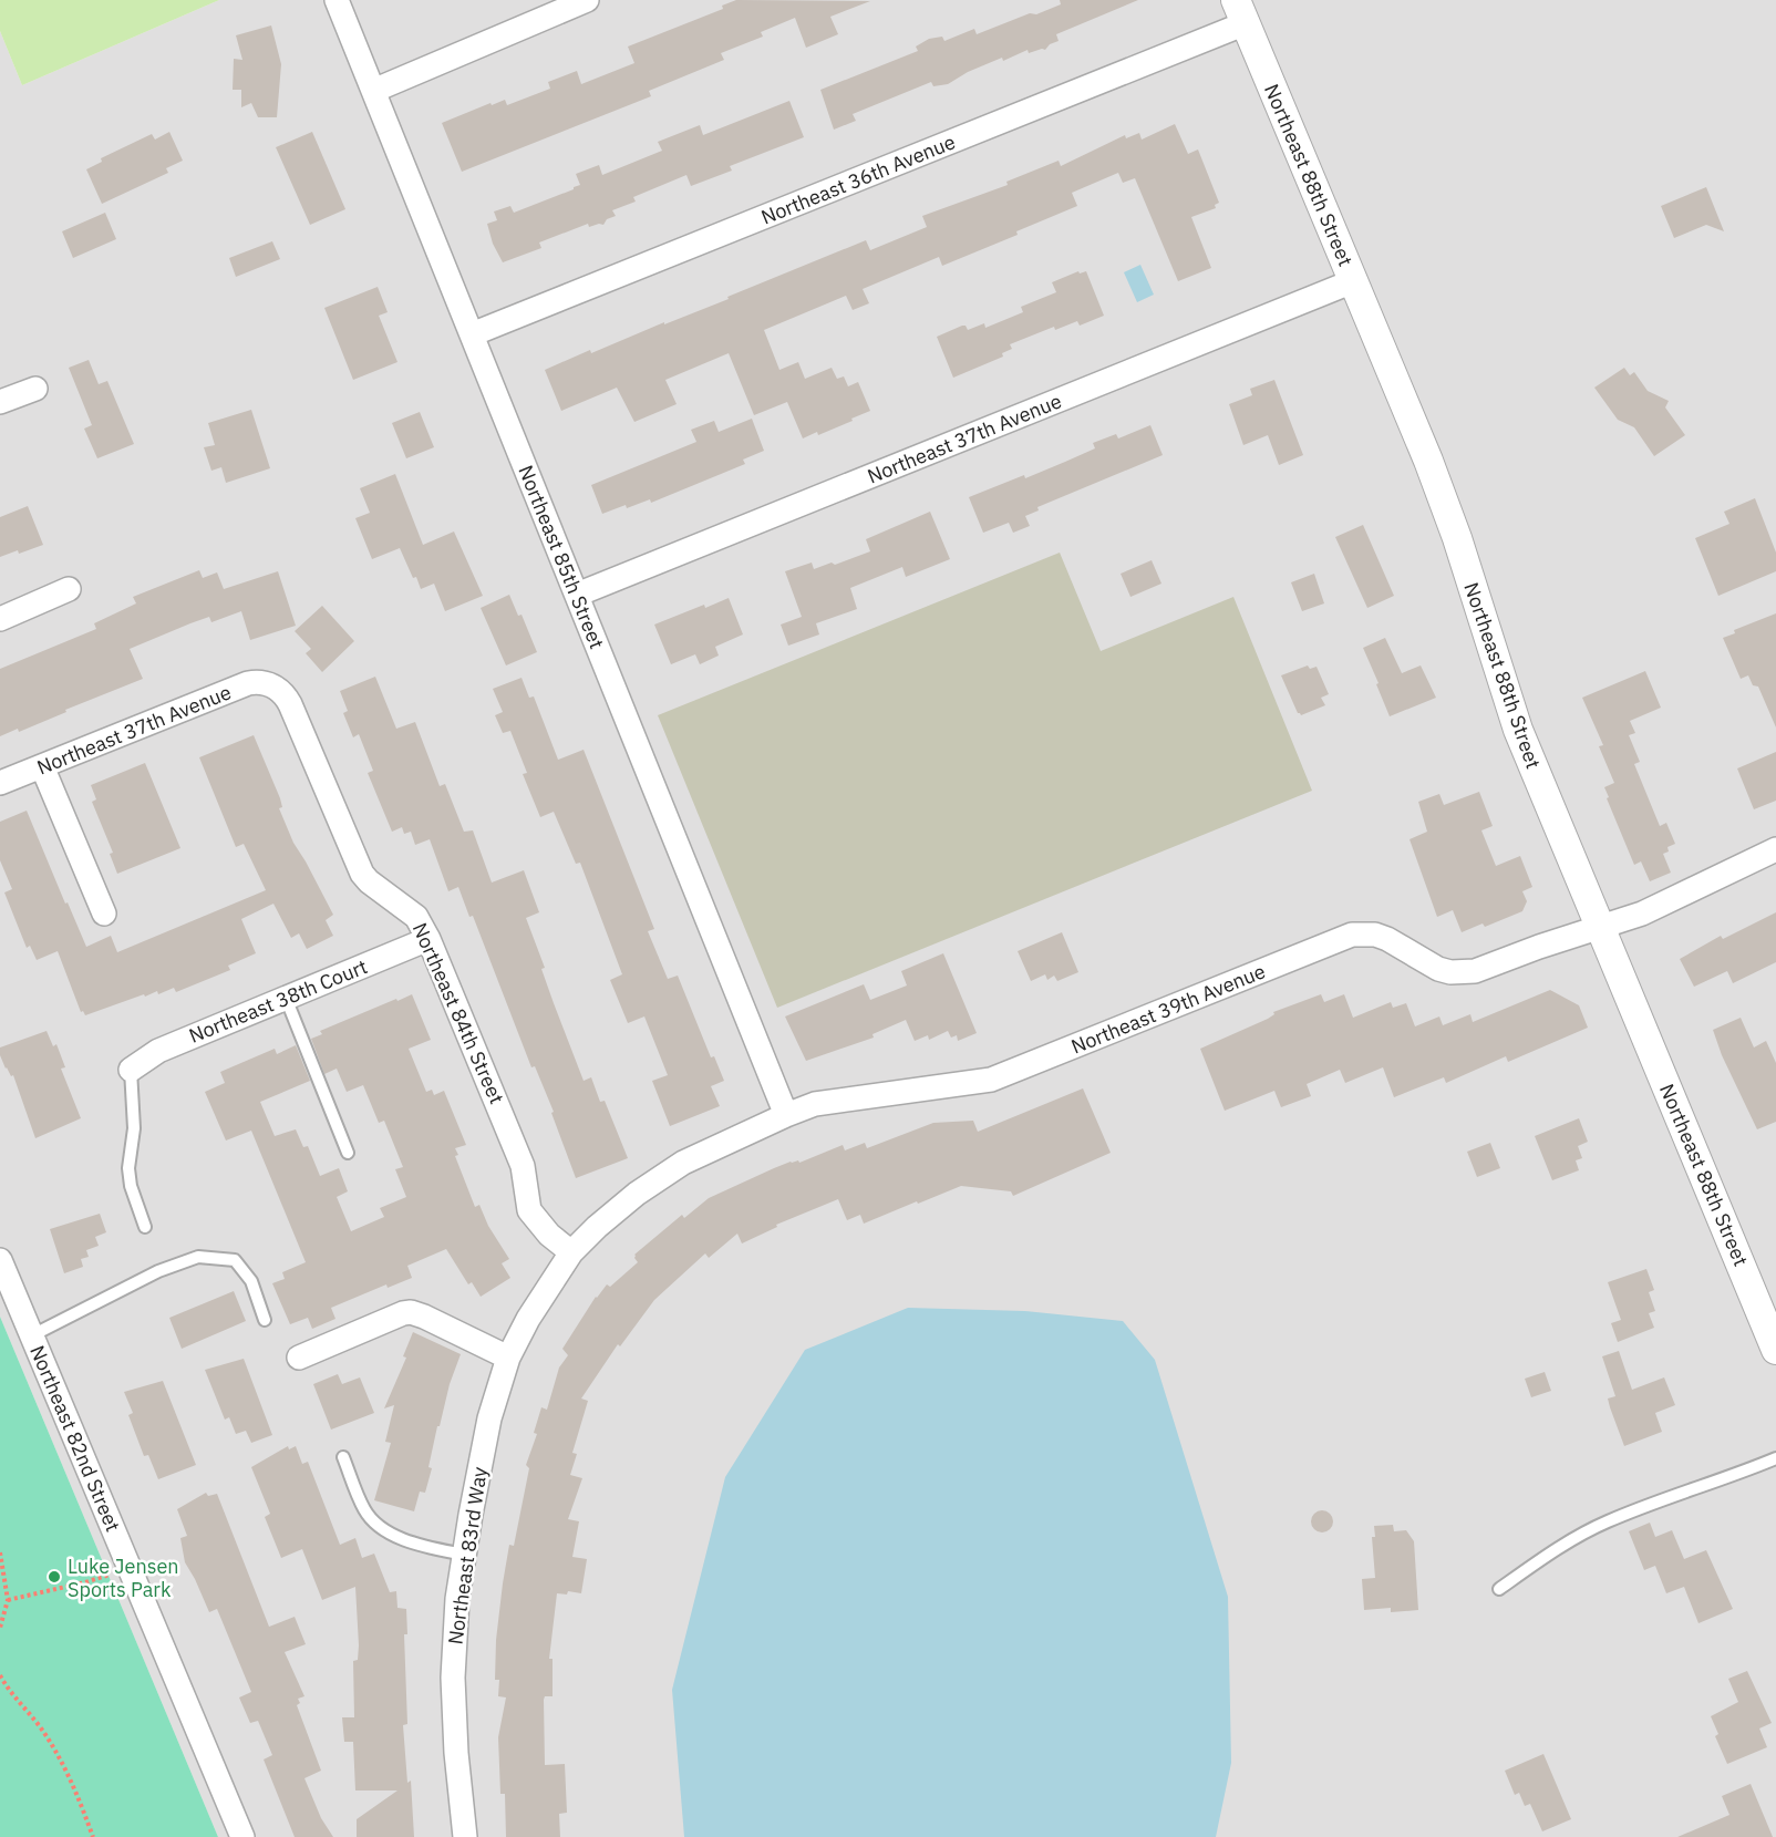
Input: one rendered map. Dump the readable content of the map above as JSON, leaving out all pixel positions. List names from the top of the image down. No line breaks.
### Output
{"streets":{"street":["Northeast 88th Street","Northeast 36th Avenue","Northeast 37th Avenue","Northeast 85th Street","Northeast 38th Court","Northeast 39th Avenue","Northeast 84th Street","Northeast 82nd Street","Northeast 83rd Way"]},"crossings":[["Northeast 88th Street","Northeast 36th Avenue"],["Northeast 88th Street","Northeast 37th Avenue"],["Northeast 88th Street","Northeast 39th Avenue"],["Northeast 36th Avenue","Northeast 85th Street"],["Northeast 37th Avenue","Northeast 85th Street"],["Northeast 37th Avenue","Northeast 84th Street"],["Northeast 85th Street","Northeast 39th Avenue"],["Northeast 38th Court","Northeast 84th Street"],["Northeast 39th Avenue","Northeast 84th Street"],["Northeast 39th Avenue","Northeast 83rd Way"],["Northeast 84th Street","Northeast 83rd Way"]],"places":["Luke Jensen Sports Park"]}
